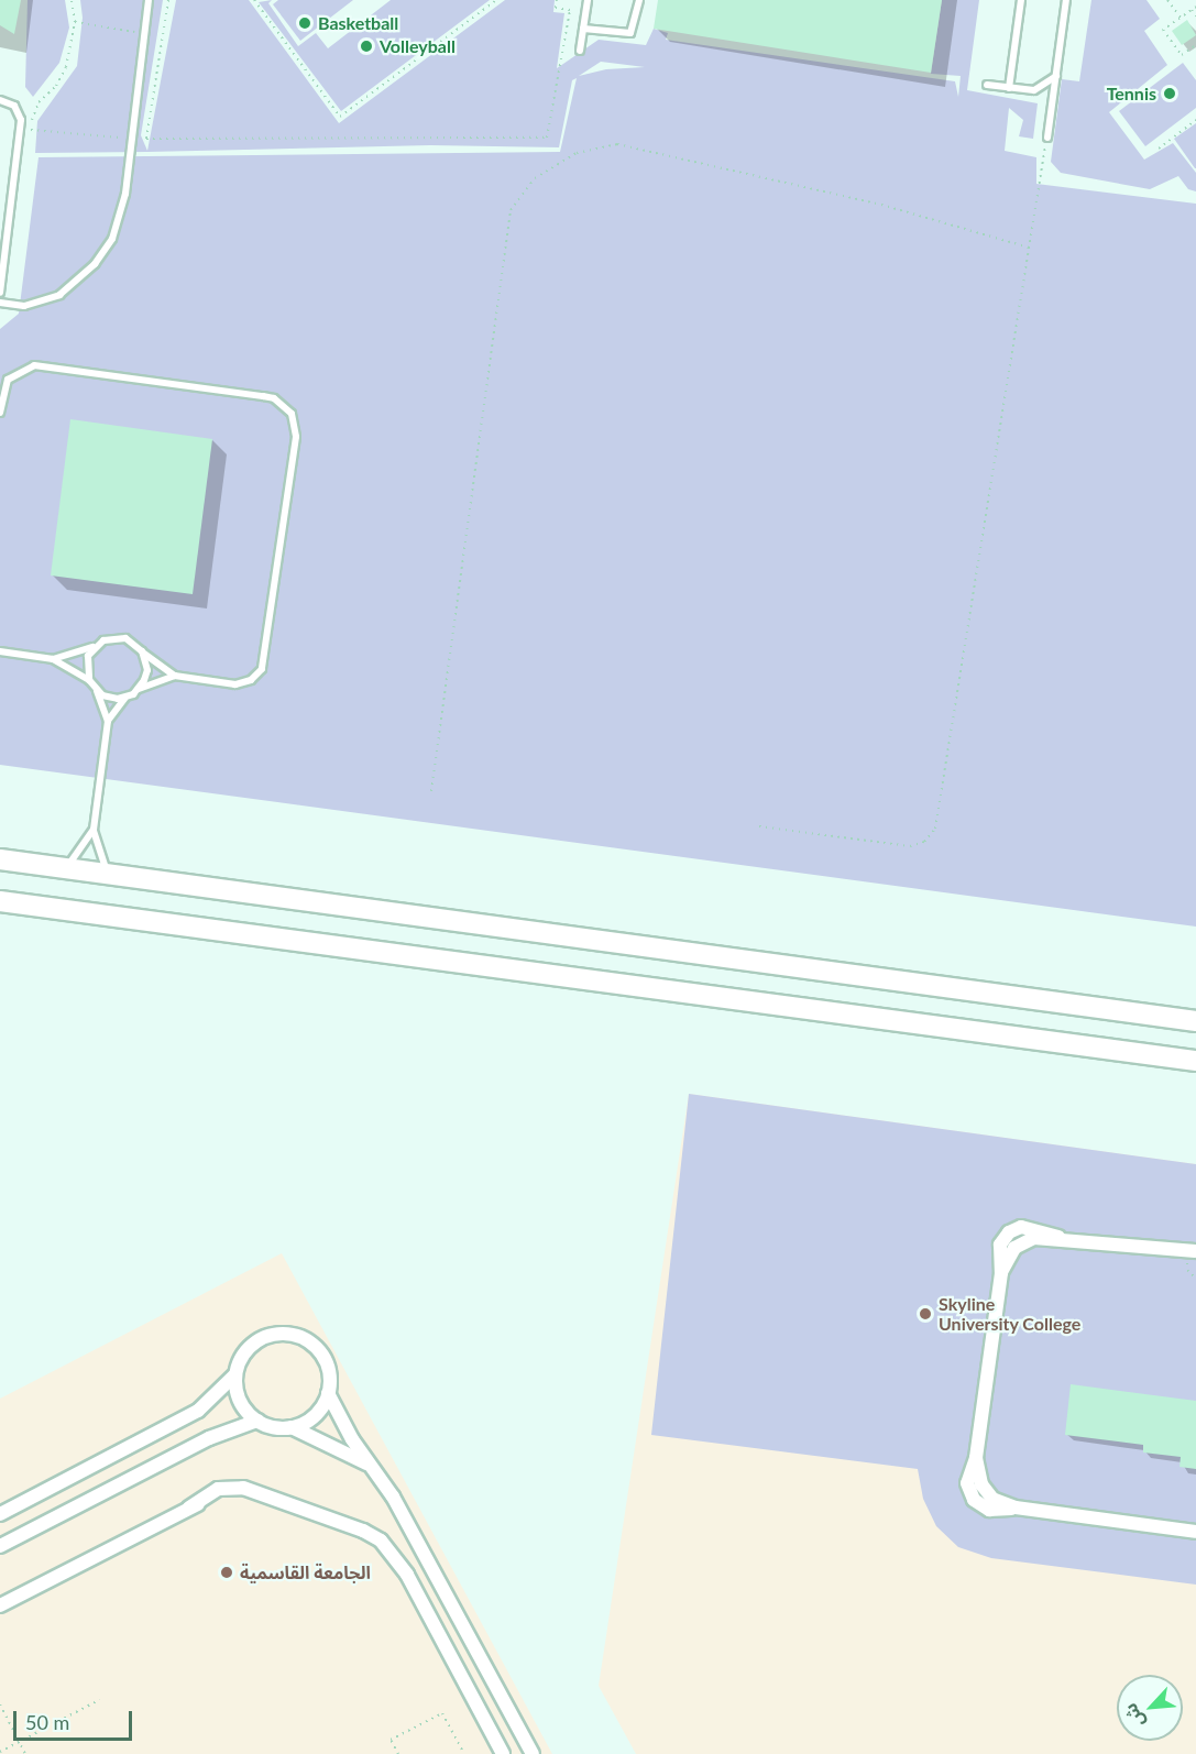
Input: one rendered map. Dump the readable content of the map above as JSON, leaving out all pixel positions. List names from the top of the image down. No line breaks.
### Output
{"places":["Basketball","Volleyball","Tennis","Skyline University College","الجامعة القاسمية"],"scale_bar":"50 m","north":"bottom left"}
